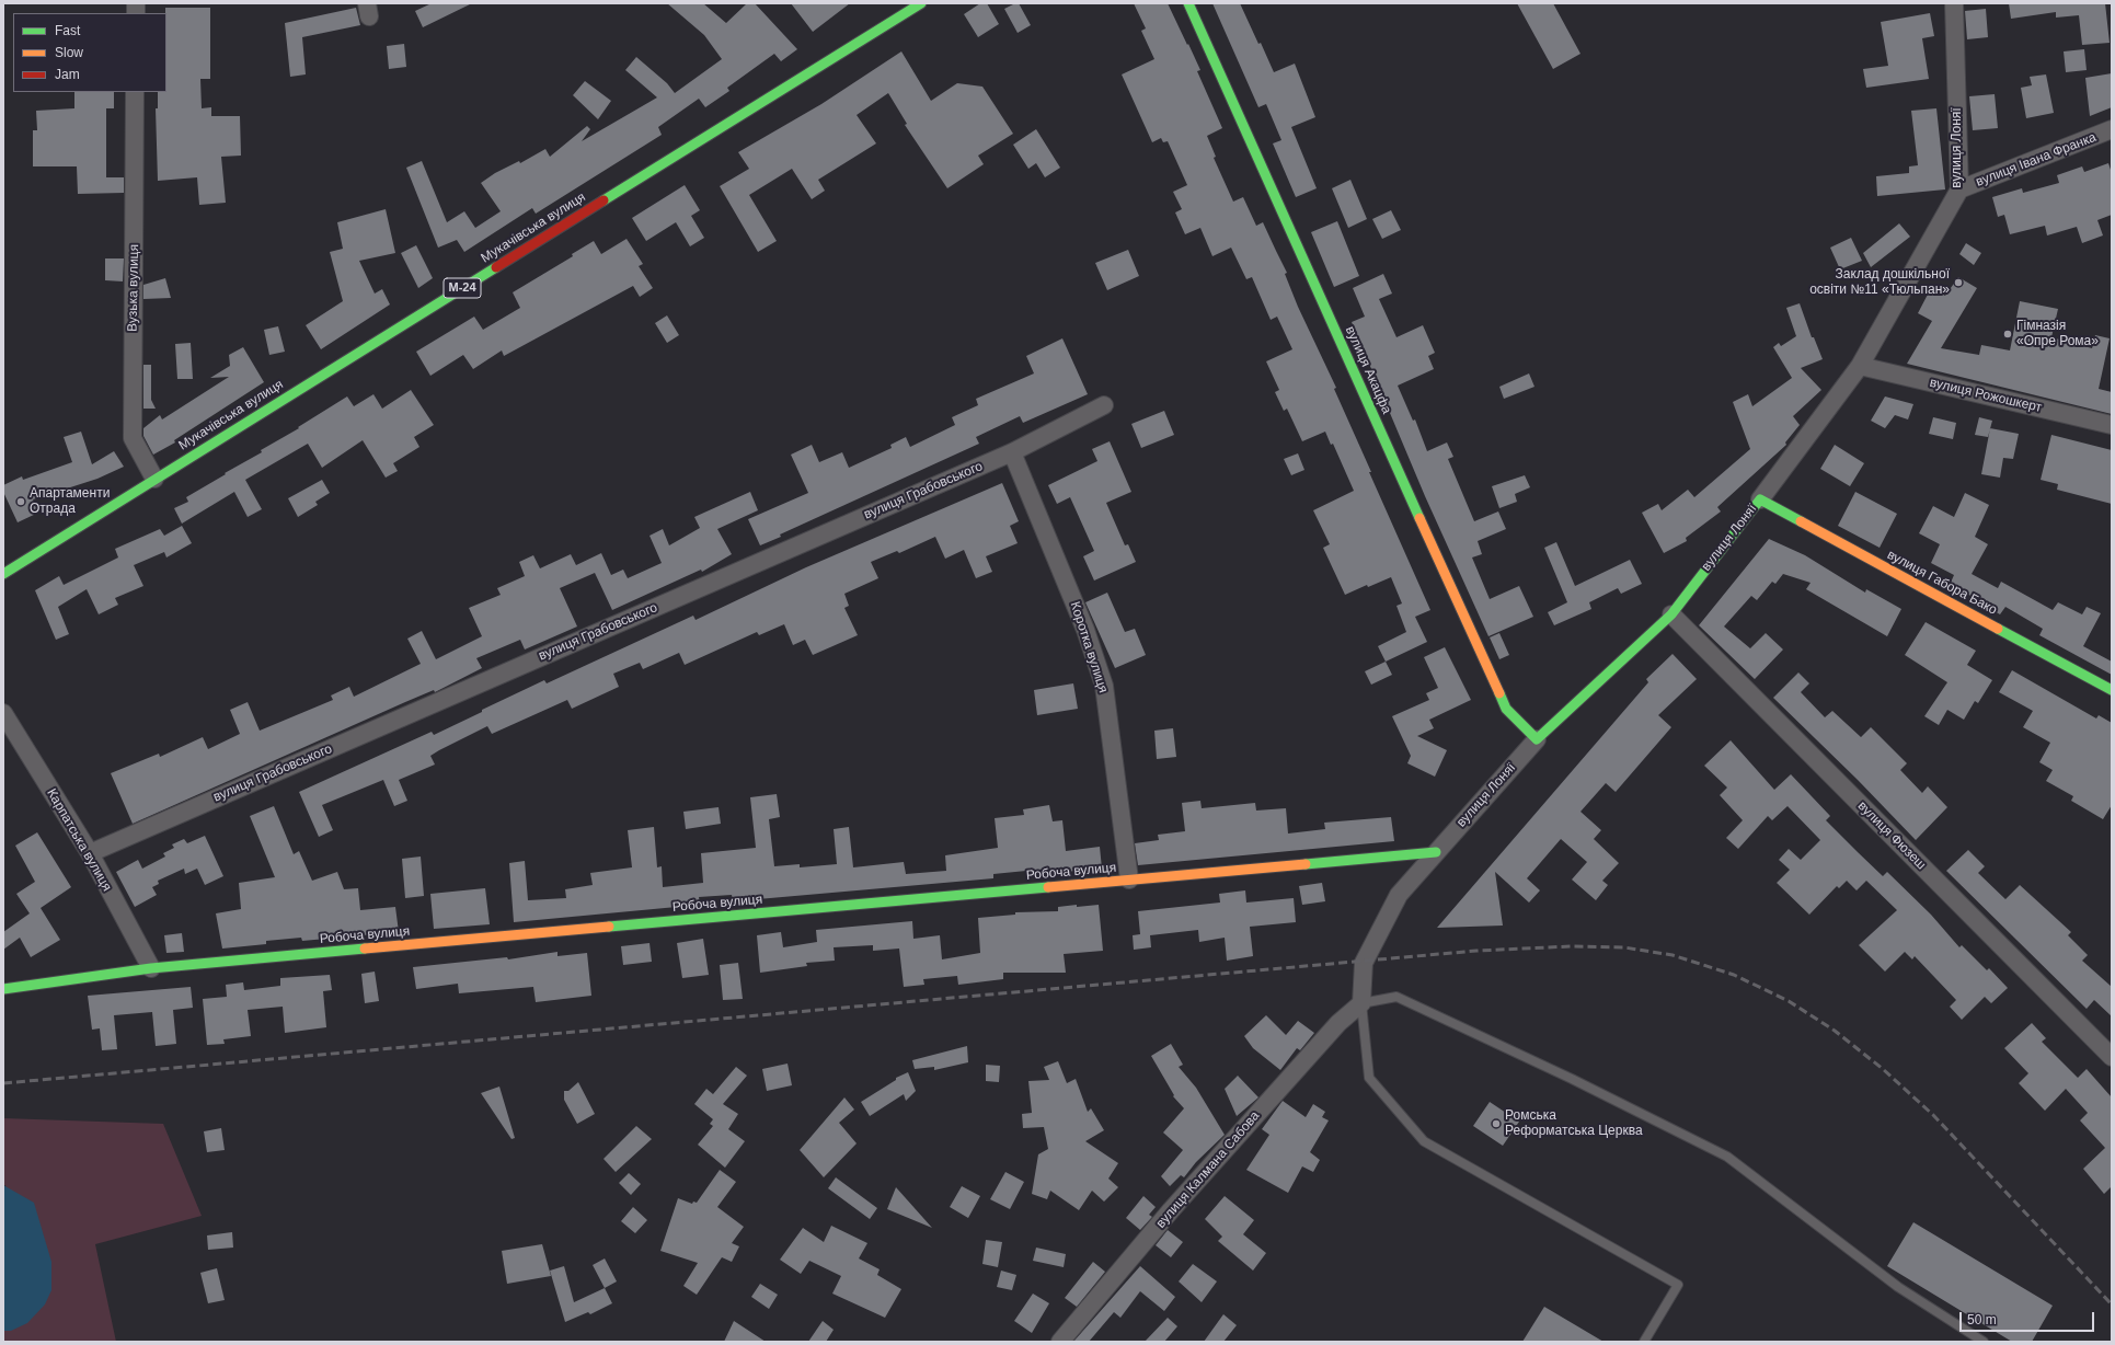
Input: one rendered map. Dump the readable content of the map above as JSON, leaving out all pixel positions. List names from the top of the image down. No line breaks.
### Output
{"streets":{"main road":["вулиця Лоняї","Мукачівська вулиця","М-24","вулиця Акацфа","вулиця Габора Бако","Робоча вулиця"],"street":["вулиця Івана Франка","Вузька вулиця","вулиця Рожошкерт","вулиця Грабовського","Коротка вулиця","вулиця Фюзеш","Карпатська вулиця","вулиця Калмана Сабова"]},"crossings":[["вулиця Лоняї","вулиця Івана Франка"],["вулиця Лоняї","вулиця Акацфа"],["вулиця Лоняї","вулиця Рожошкерт"],["вулиця Лоняї","вулиця Габора Бако"],["вулиця Лоняї","вулиця Фюзеш"],["вулиця Лоняї","Робоча вулиця"],["вулиця Лоняї","вулиця Калмана Сабова"],["Мукачівська вулиця","Вузька вулиця"],["вулиця Грабовського","Коротка вулиця"],["вулиця Грабовського","Карпатська вулиця"],["Коротка вулиця","Робоча вулиця"],["Карпатська вулиця","Робоча вулиця"]],"places":["Заклад дошкільної освіти №11 «Тюльпан»","Гімназія «Опре Рома»","Апартаменти Отрада","Ромська Реформатська Церква"],"legend":["Fast","Slow","Jam"],"scale_bar":"50 m"}
